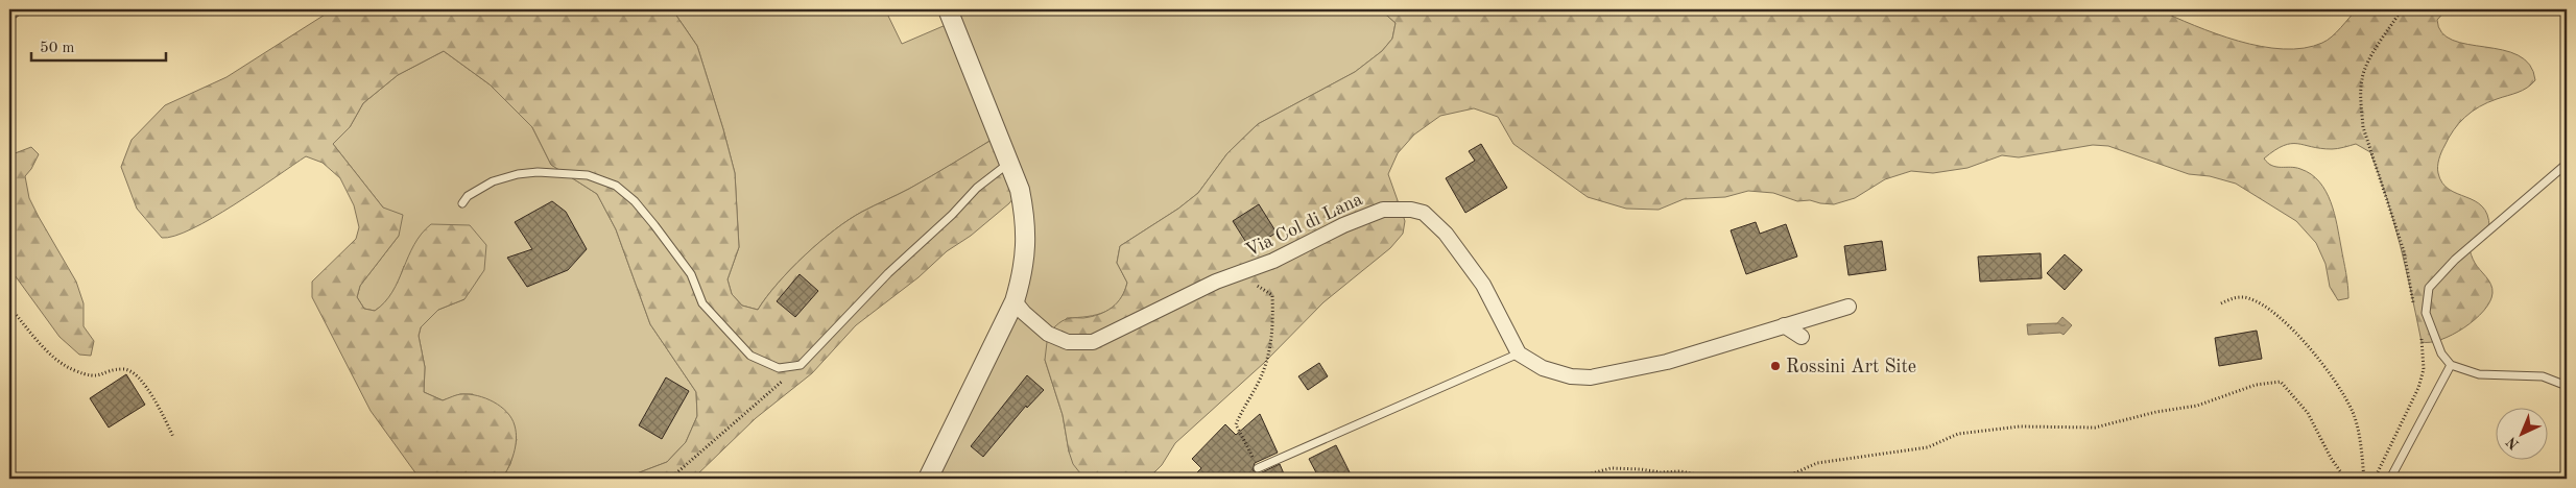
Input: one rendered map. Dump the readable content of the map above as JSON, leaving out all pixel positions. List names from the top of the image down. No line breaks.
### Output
{"streets":{"street":["Via Col di Lana"]},"places":["Rossini Art Site"],"scale_bar":"50 m","north":"bottom left"}
